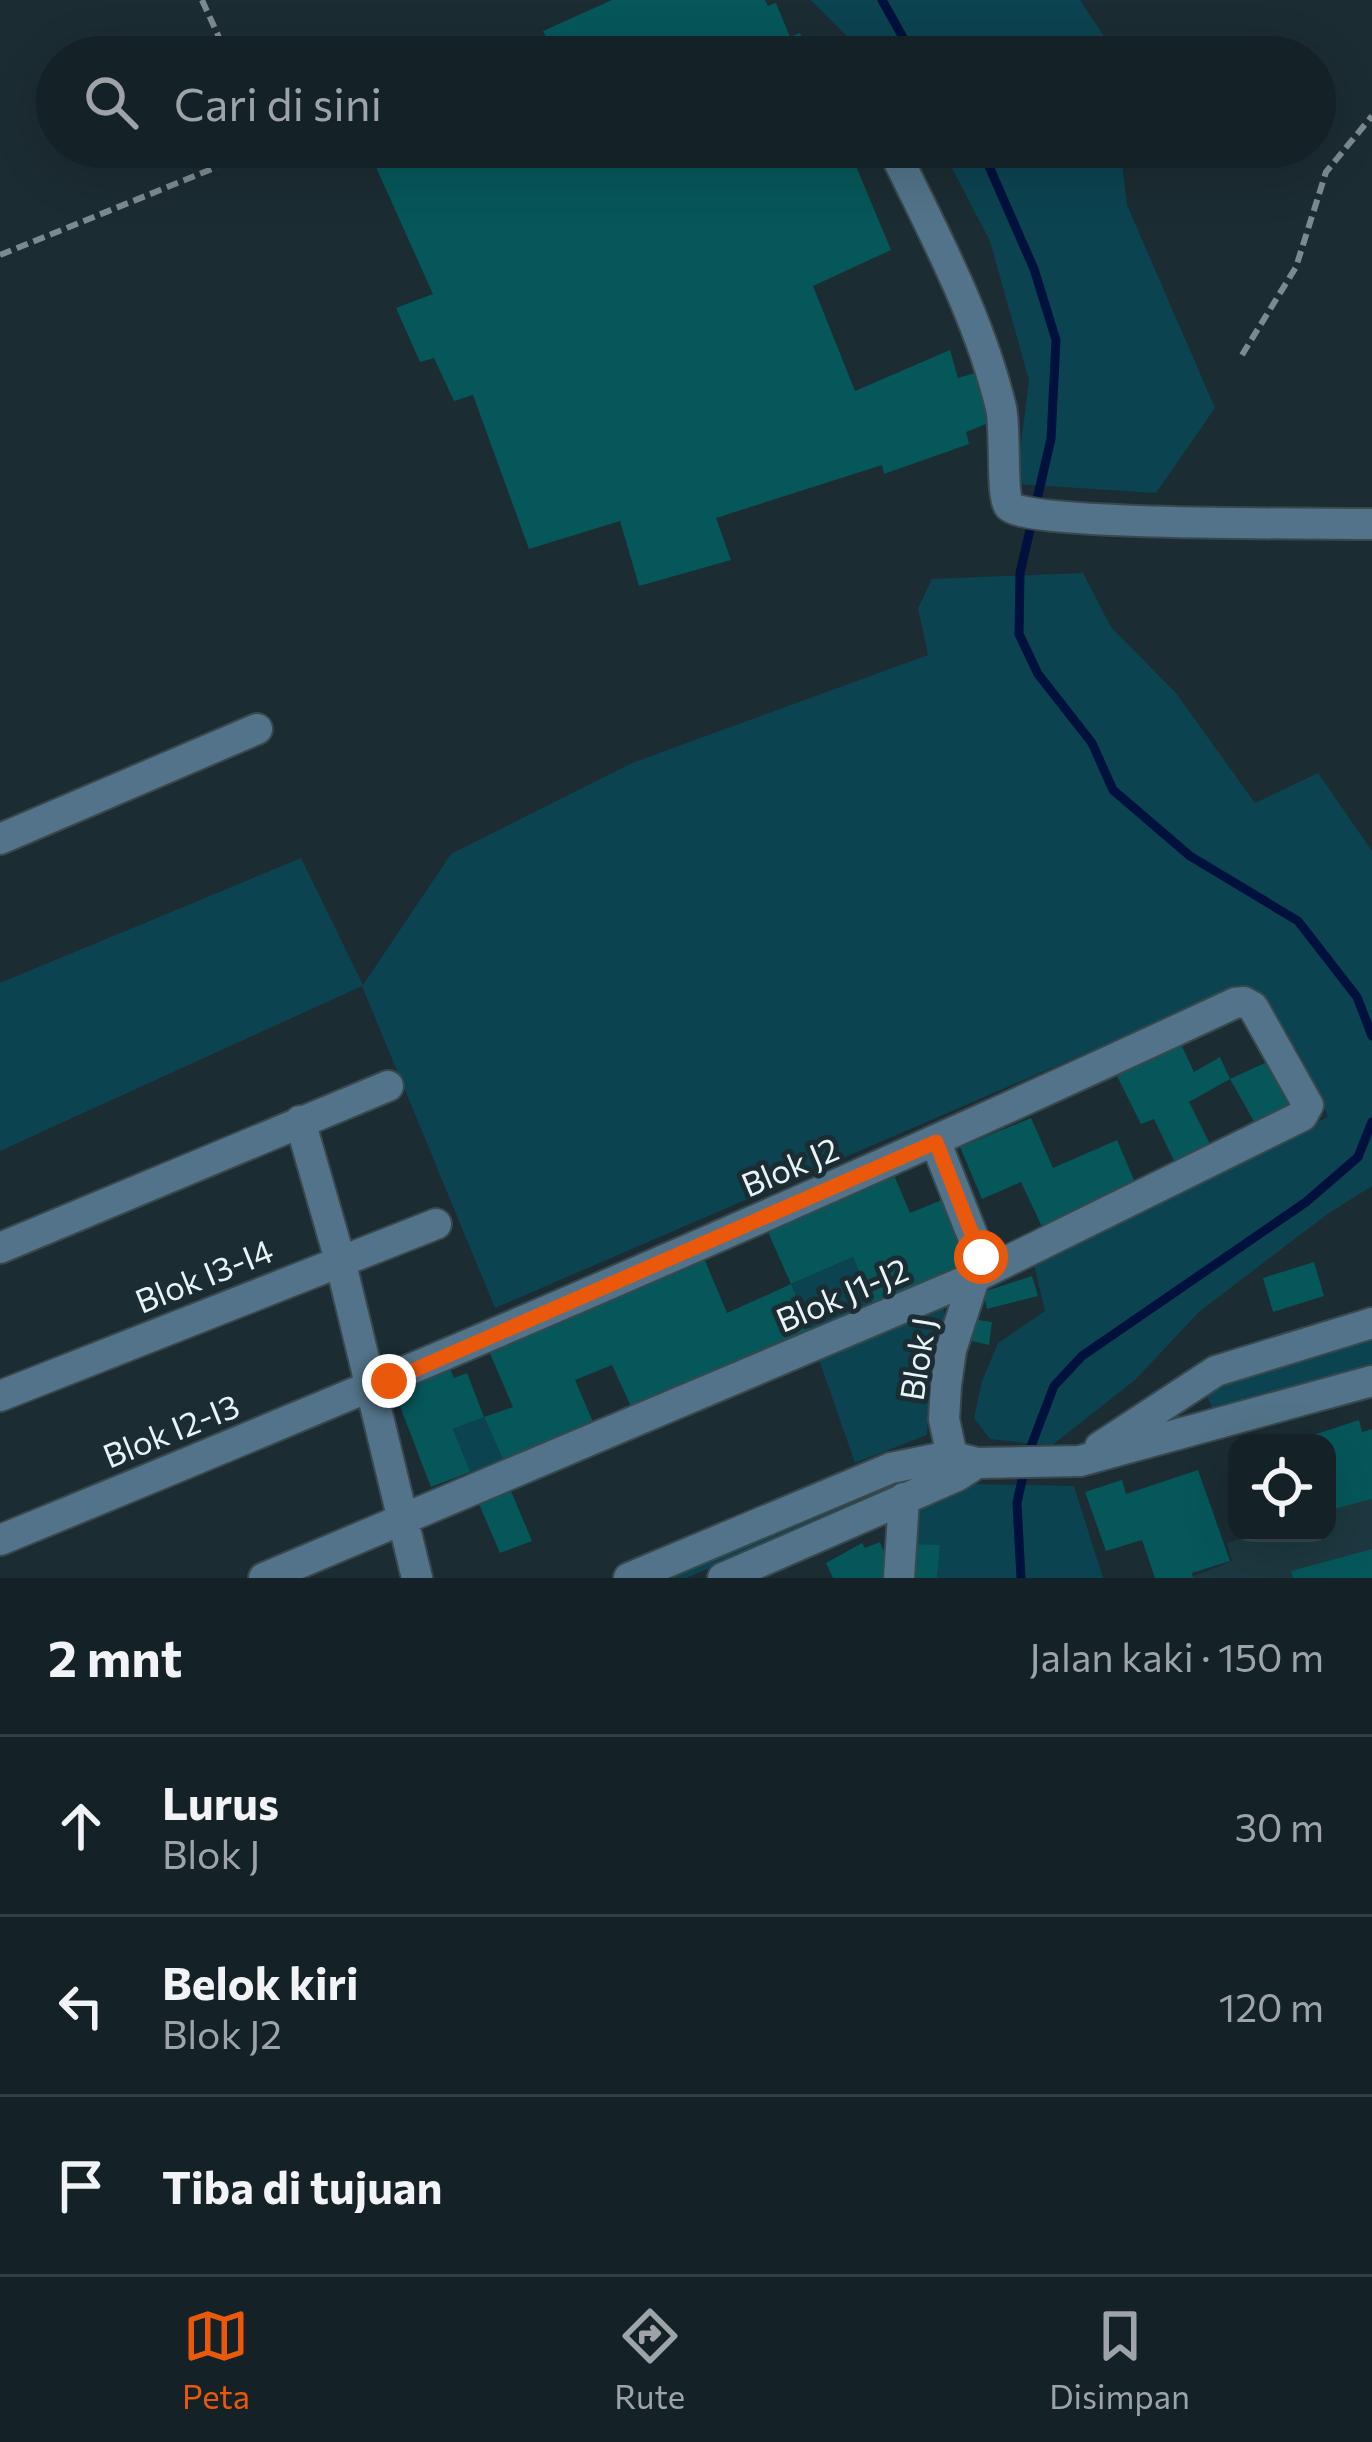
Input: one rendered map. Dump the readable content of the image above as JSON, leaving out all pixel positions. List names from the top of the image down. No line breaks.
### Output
{"streets":{"street":["Blok J2","Blok I3-I4","Blok J1-J2","Blok J","Blok I2-I3"]},"crossings":[["Blok J2","Blok J1-J2"],["Blok J2","Blok J"],["Blok J2","Blok I2-I3"],["Blok J1-J2","Blok J"]],"page":{"search":"Cari di sini","heading":["2 mnt","Jalan kaki · 150 m"],"list":[["Lurus","Blok J","30 m"],["Belok kiri","Blok J2","120 m"],"Tiba di tujuan"],"nav":["Peta","Rute","Disimpan"]}}
